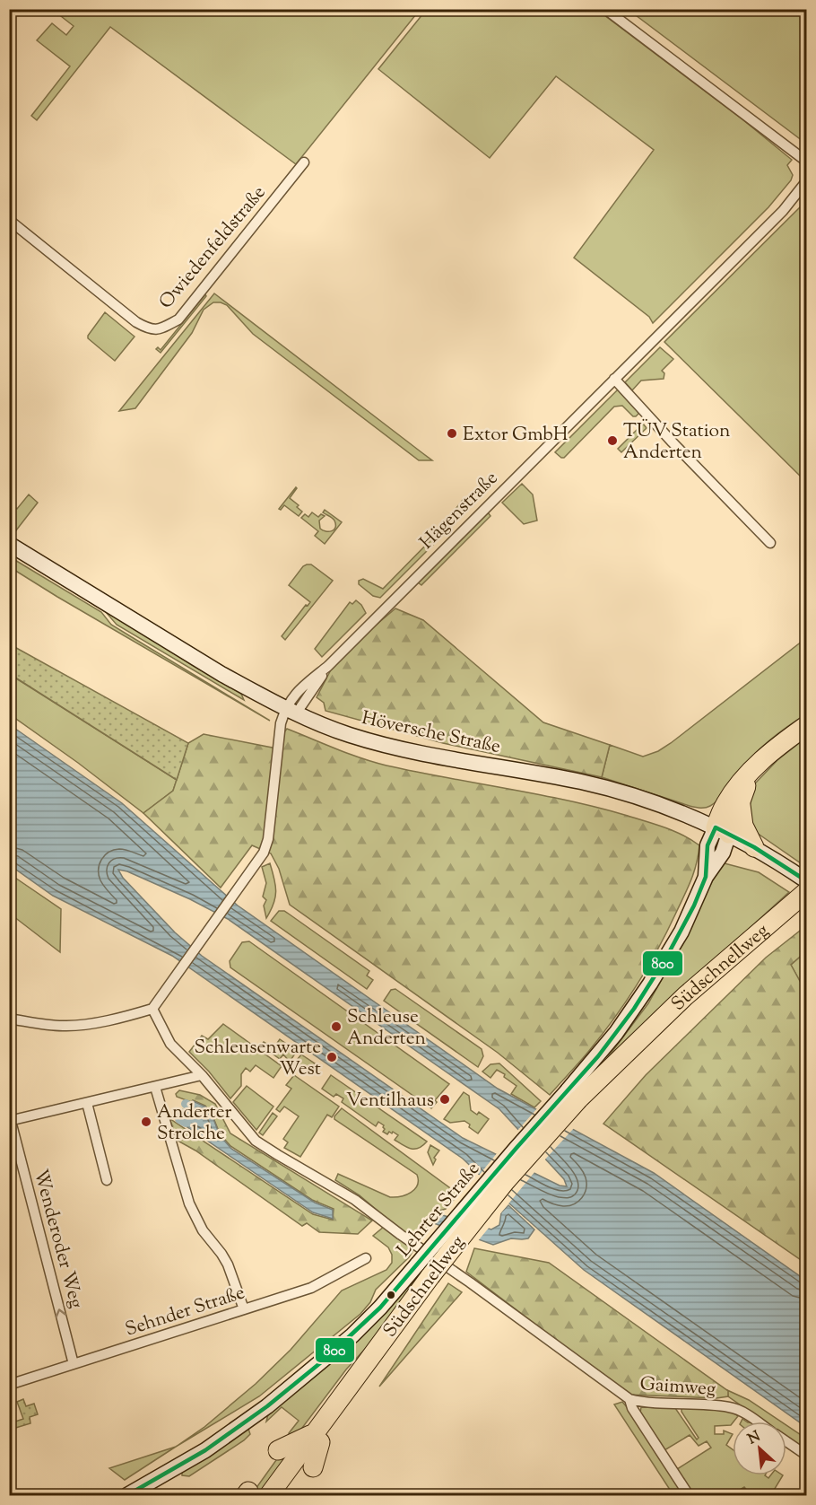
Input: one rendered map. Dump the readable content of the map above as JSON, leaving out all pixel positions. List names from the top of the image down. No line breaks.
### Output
{"streets":{"highway":["Südschnellweg"],"main road":["Höversche Straße","Lehrter Straße"],"street":["Owiedenfeldstraße","Hägenstraße","Wenderoder Weg","Sehnder Straße","Gaimweg"]},"crossings":[["Hägenstraße","Höversche Straße"],["Höversche Straße","Lehrter Straße"],["Südschnellweg","Lehrter Straße"],["Wenderoder Weg","Sehnder Straße"]],"places":["Extor GmbH","TÜV Station Anderten","Schleuse Anderten","Schleusenwarte West","Ventilhaus","Anderter Strolche"],"lines":["transit line 800"],"north":"top left"}
